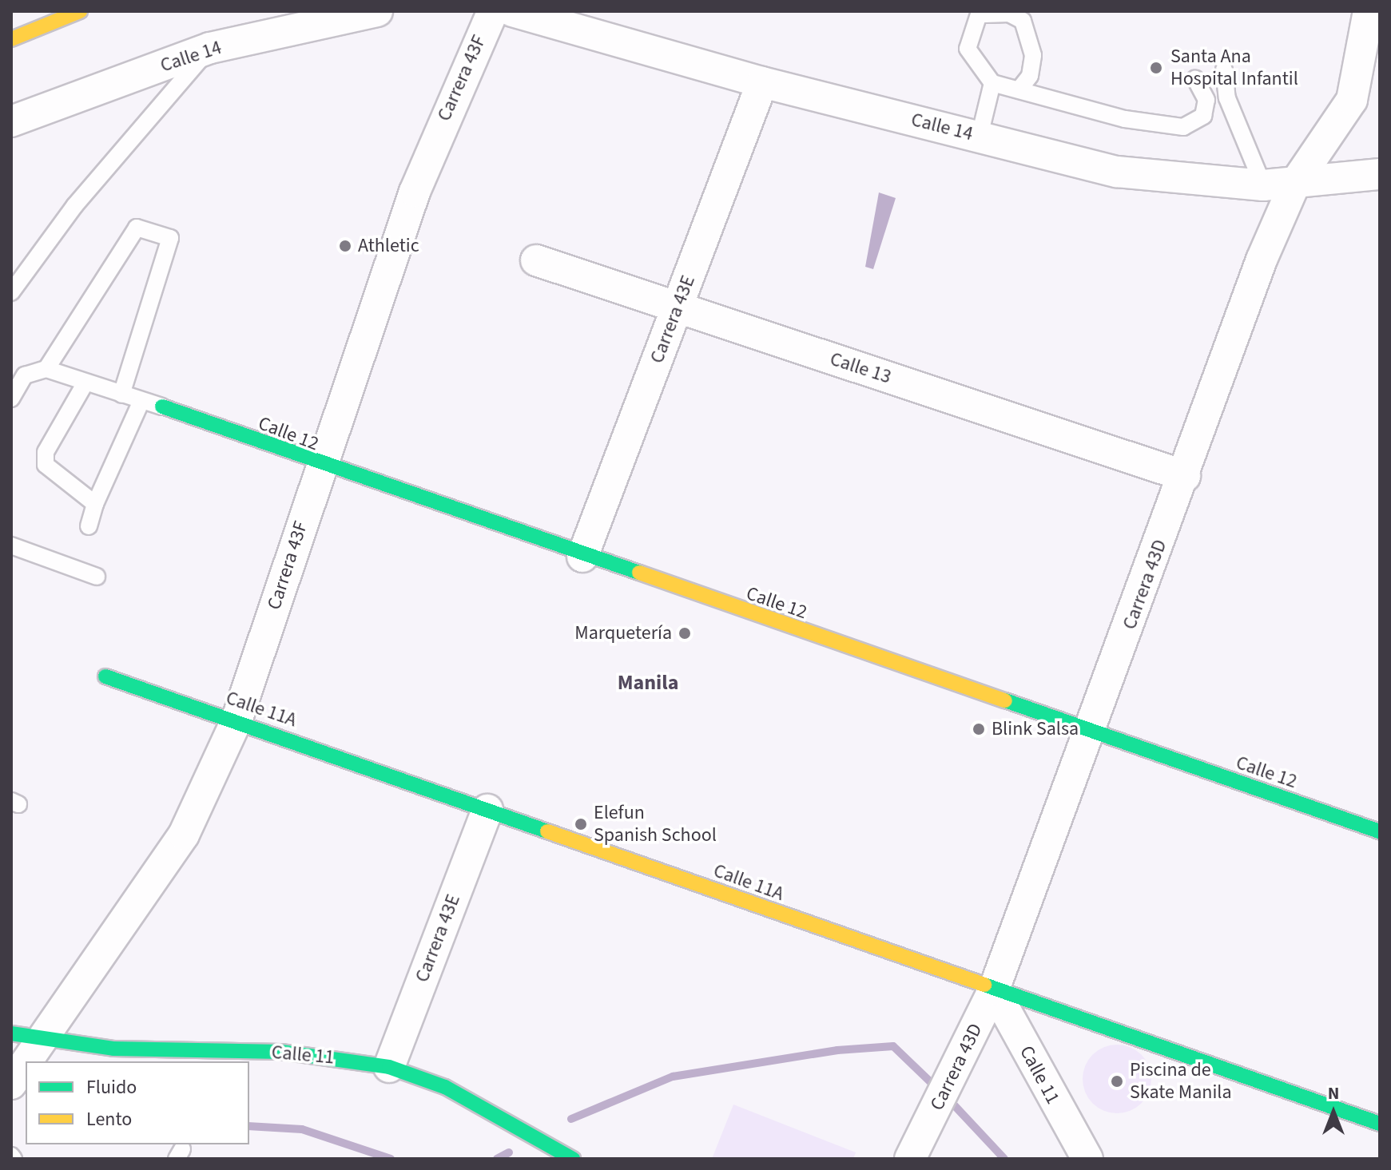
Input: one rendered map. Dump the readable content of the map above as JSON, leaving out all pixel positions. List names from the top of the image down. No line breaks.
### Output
{"streets":{"street":["Calle 14","Carrera 43F","Carrera 43E","Calle 13","Calle 12","Carrera 43D","Calle 11A","Calle 11"]},"crossings":[["Calle 14","Carrera 43E"],["Calle 14","Carrera 43D"],["Carrera 43F","Calle 12"],["Carrera 43F","Calle 11A"],["Carrera 43F","Calle 11"],["Carrera 43E","Calle 13"],["Carrera 43E","Calle 12"],["Carrera 43E","Calle 11A"],["Carrera 43E","Calle 11"],["Calle 13","Carrera 43D"],["Calle 12","Carrera 43D"],["Carrera 43D","Calle 11A"],["Carrera 43D","Calle 11"],["Calle 11A","Calle 11"]],"districts":["Manila"],"places":["Santa Ana Hospital Infantil","Athletic","Marquetería","Blink Salsa","Elefun Spanish School","Piscina de Skate Manila"],"legend":["Fluido","Lento"],"north":"top"}
